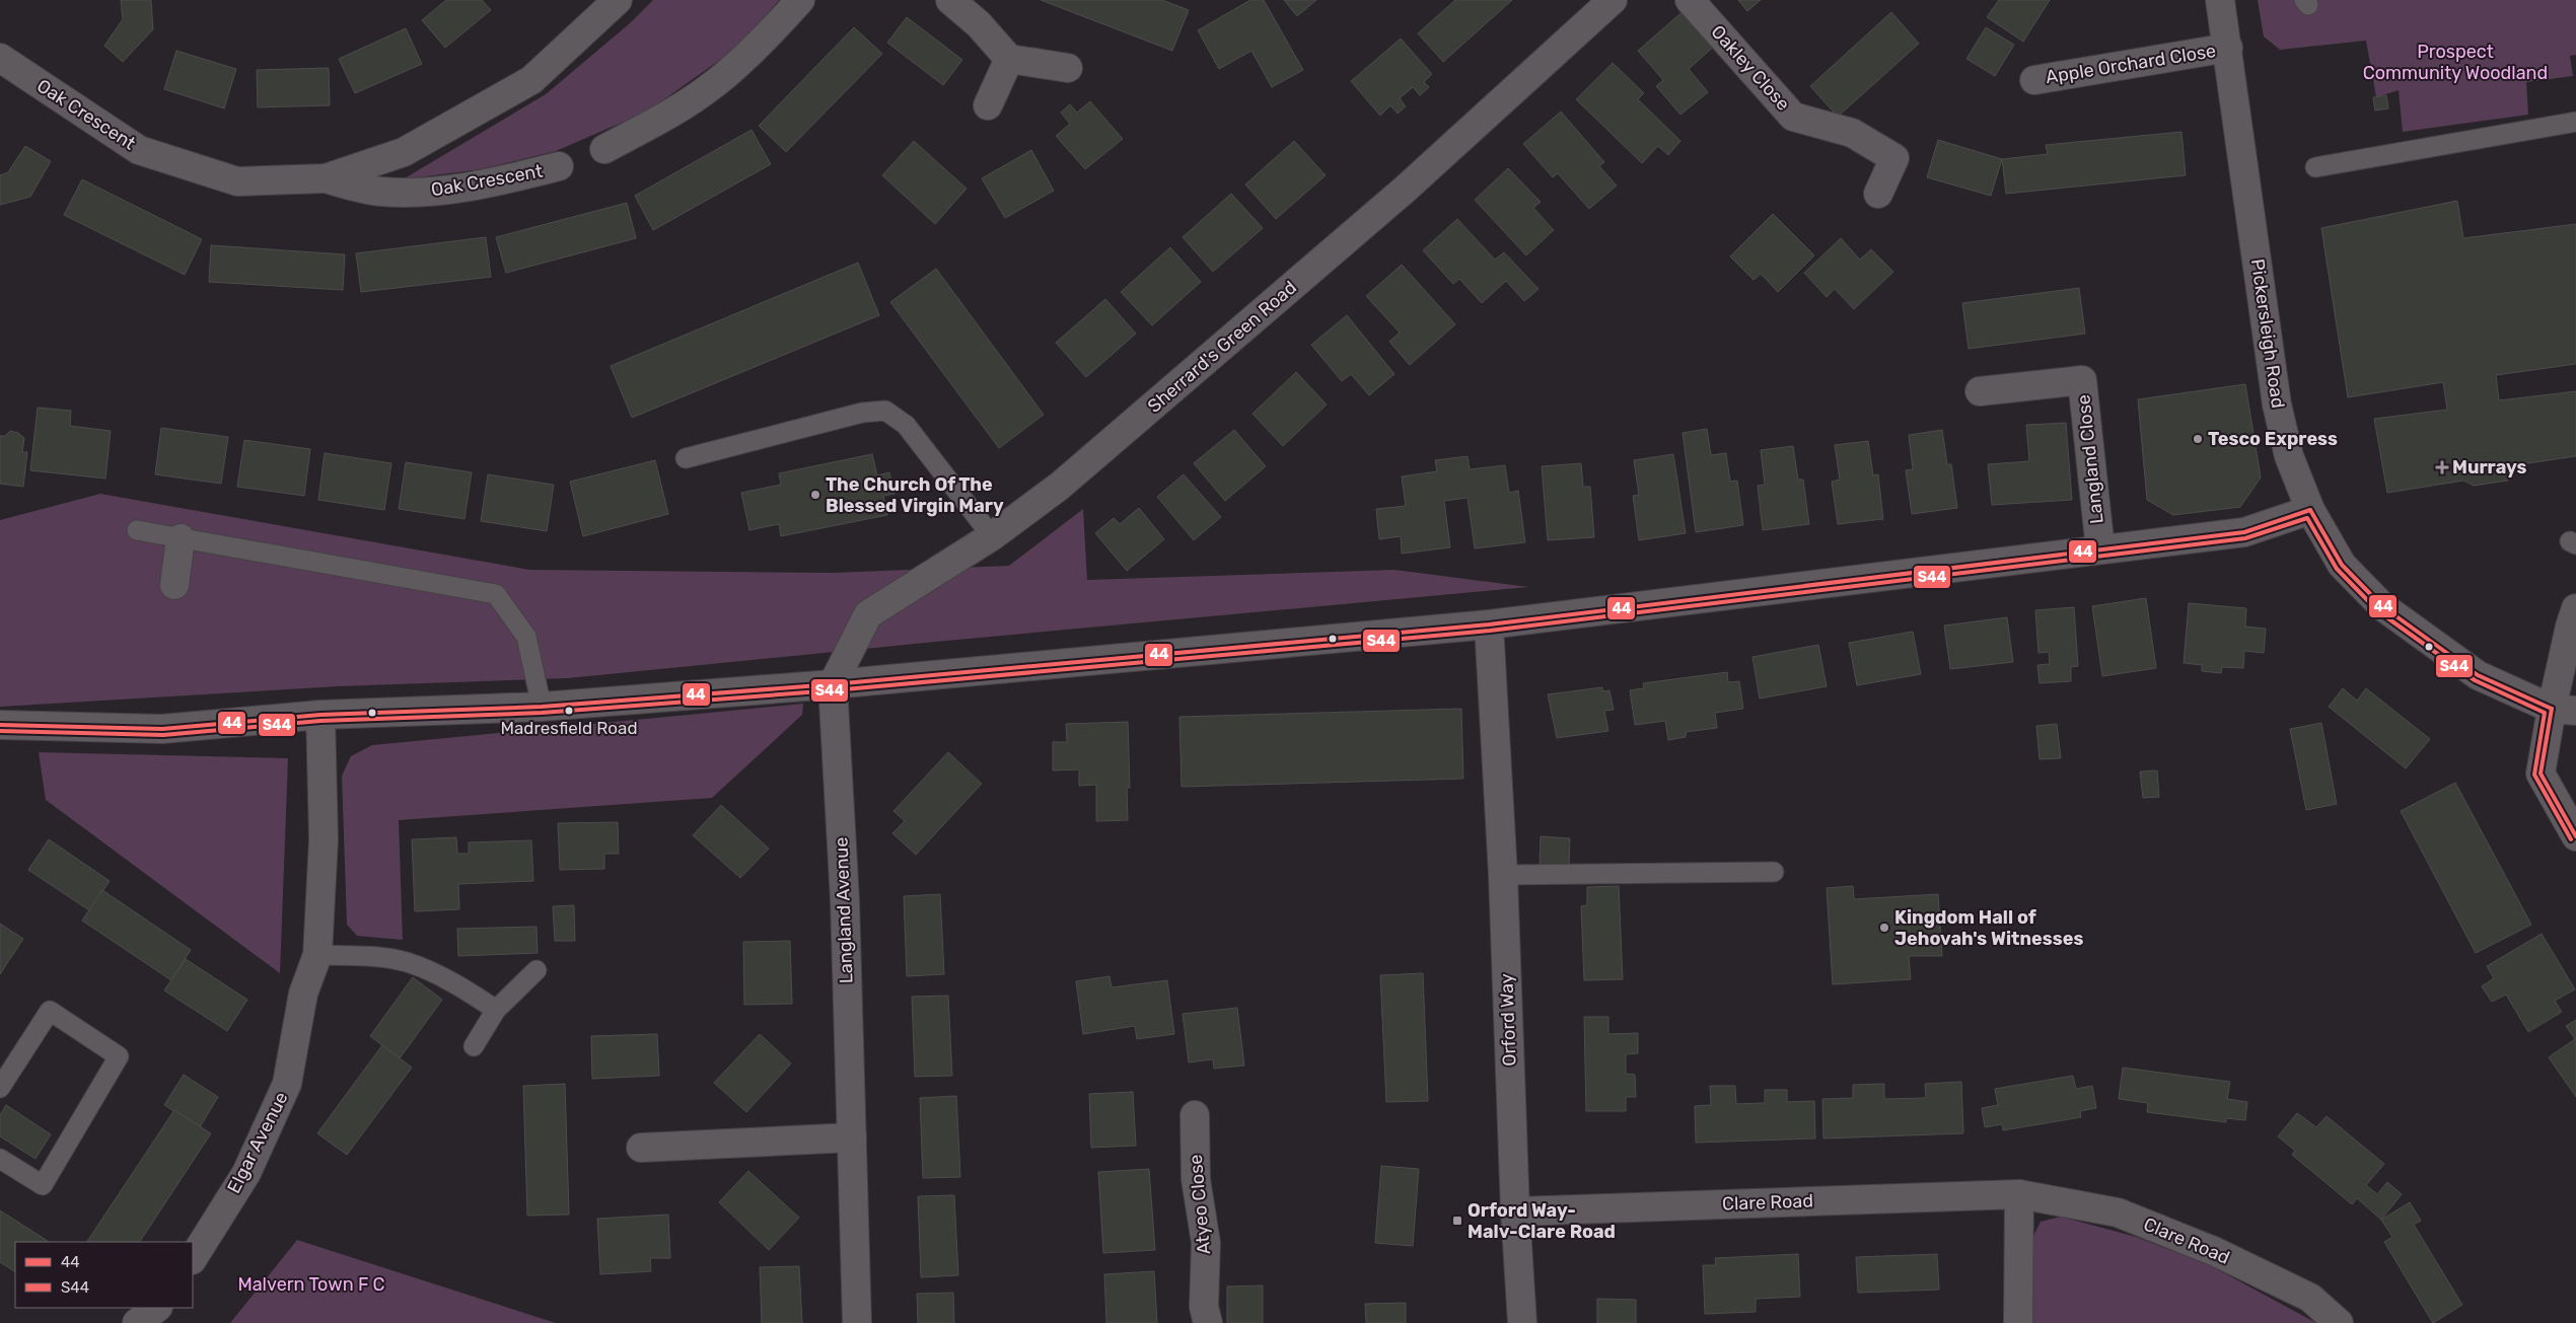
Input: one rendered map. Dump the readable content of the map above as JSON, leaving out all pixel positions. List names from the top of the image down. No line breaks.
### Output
{"streets":{"street":["Apple Orchard Close","Oakley Close","Oak Crescent","Pickersleigh Road","Sherrard's Green Road","Langland Close","Langland Avenue","Orford Way","Elgar Avenue","Clare Road","Atyeo Close"]},"crossings":[["Apple Orchard Close","Pickersleigh Road"],["Sherrard's Green Road","Langland Avenue"],["Orford Way","Clare Road"]],"parks":["Prospect Community Woodland","Malvern Town F C"],"places":{"other":["Tesco Express","The Church Of The Blessed Virgin Mary","Madresfield Road","Kingdom Hall of Jehovah's Witnesses"],"health":["Murrays"],"transit":["Orford Way- Malv-Clare Road"]},"lines":["transit line 44","transit line S44"],"legend":["44","S44"]}
